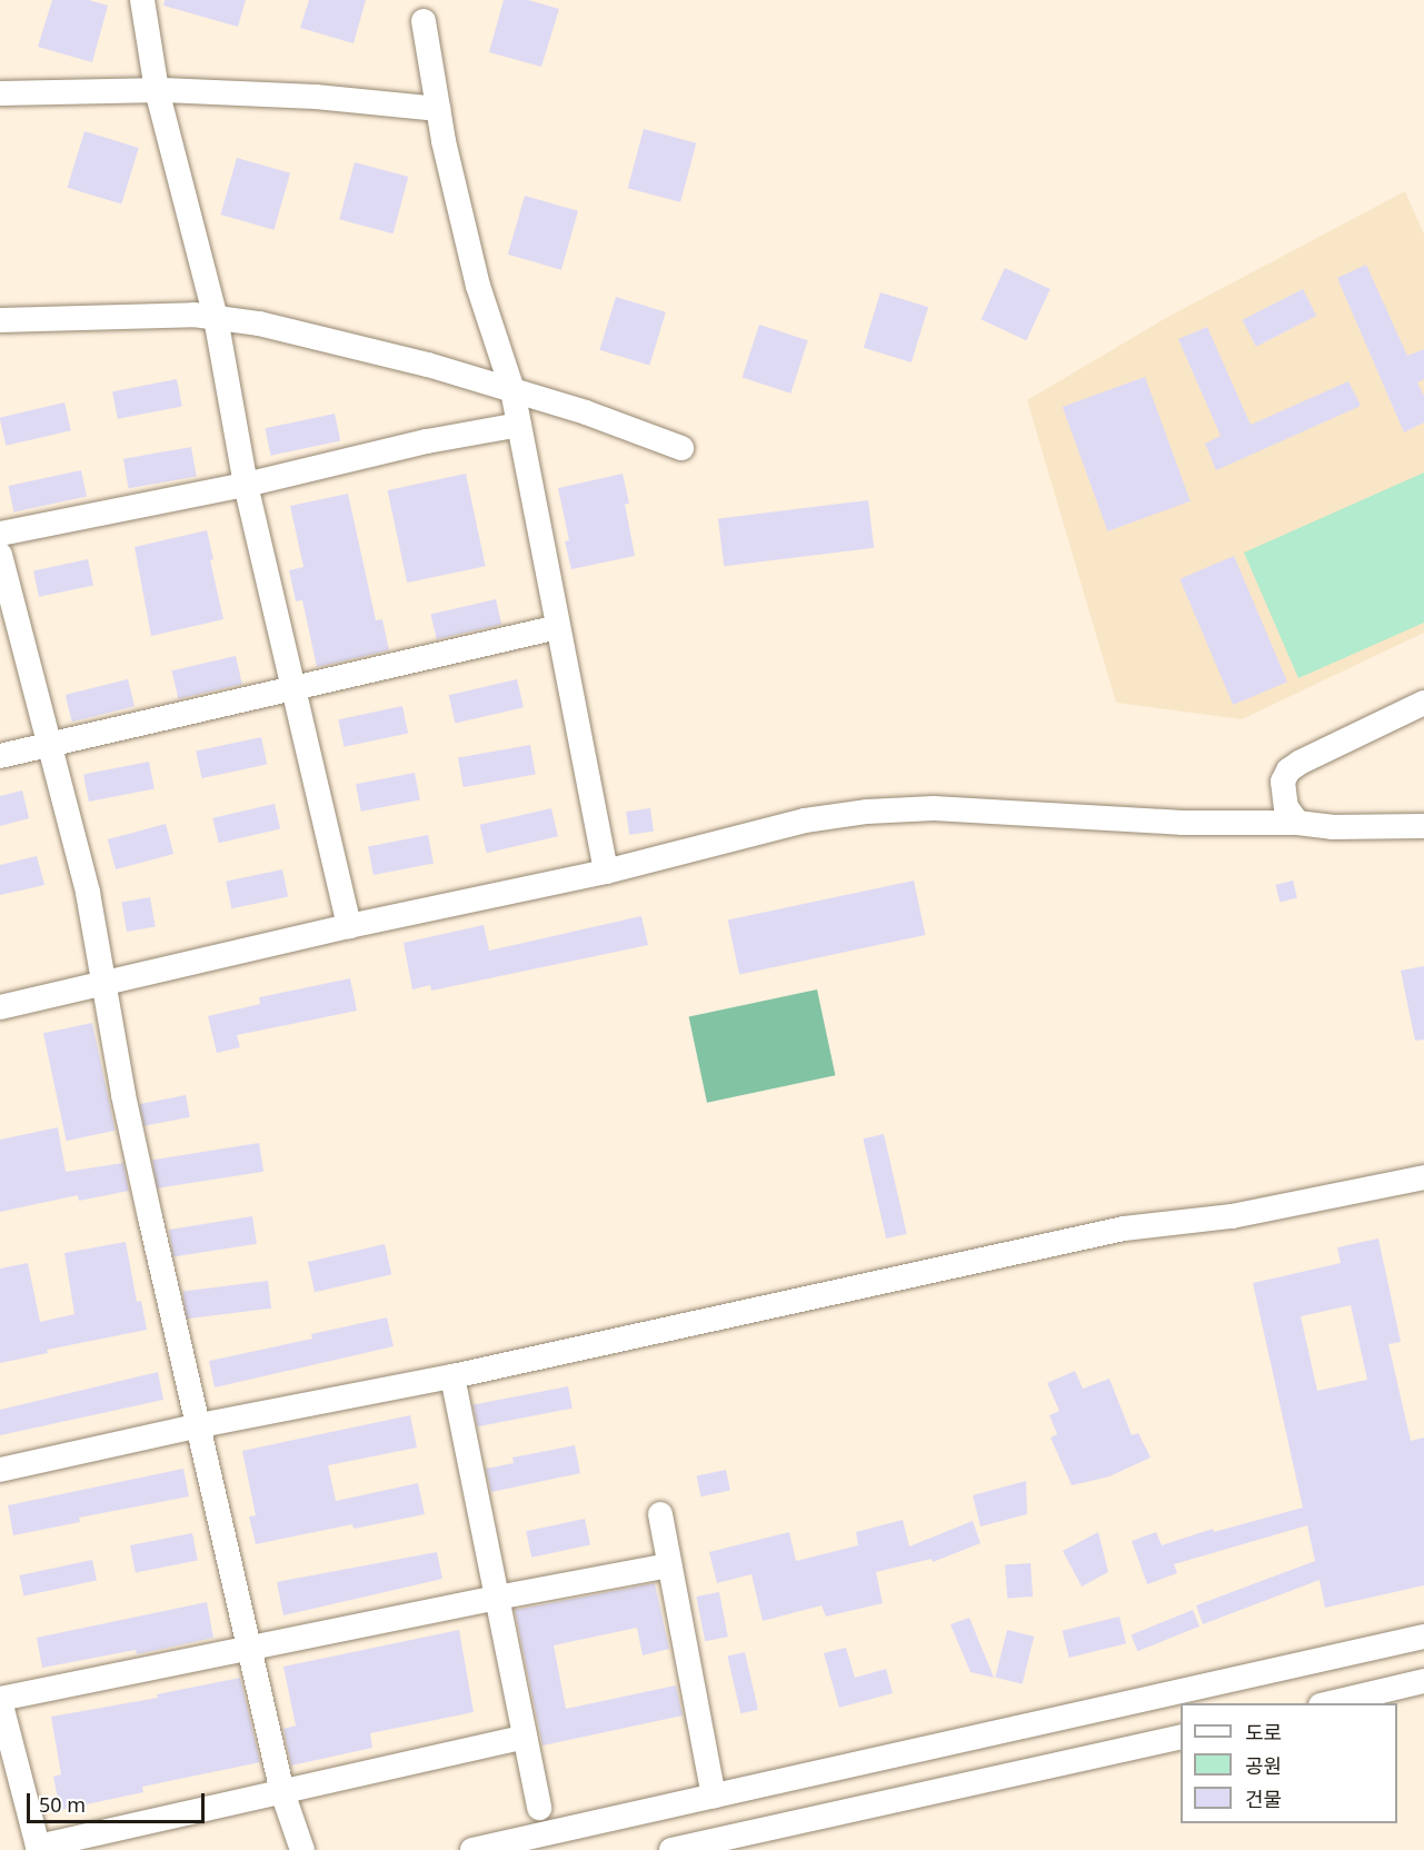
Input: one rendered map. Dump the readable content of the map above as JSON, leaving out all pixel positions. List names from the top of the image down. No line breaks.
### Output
{"legend":["도로","공원","건물"],"scale_bar":"50 m"}
